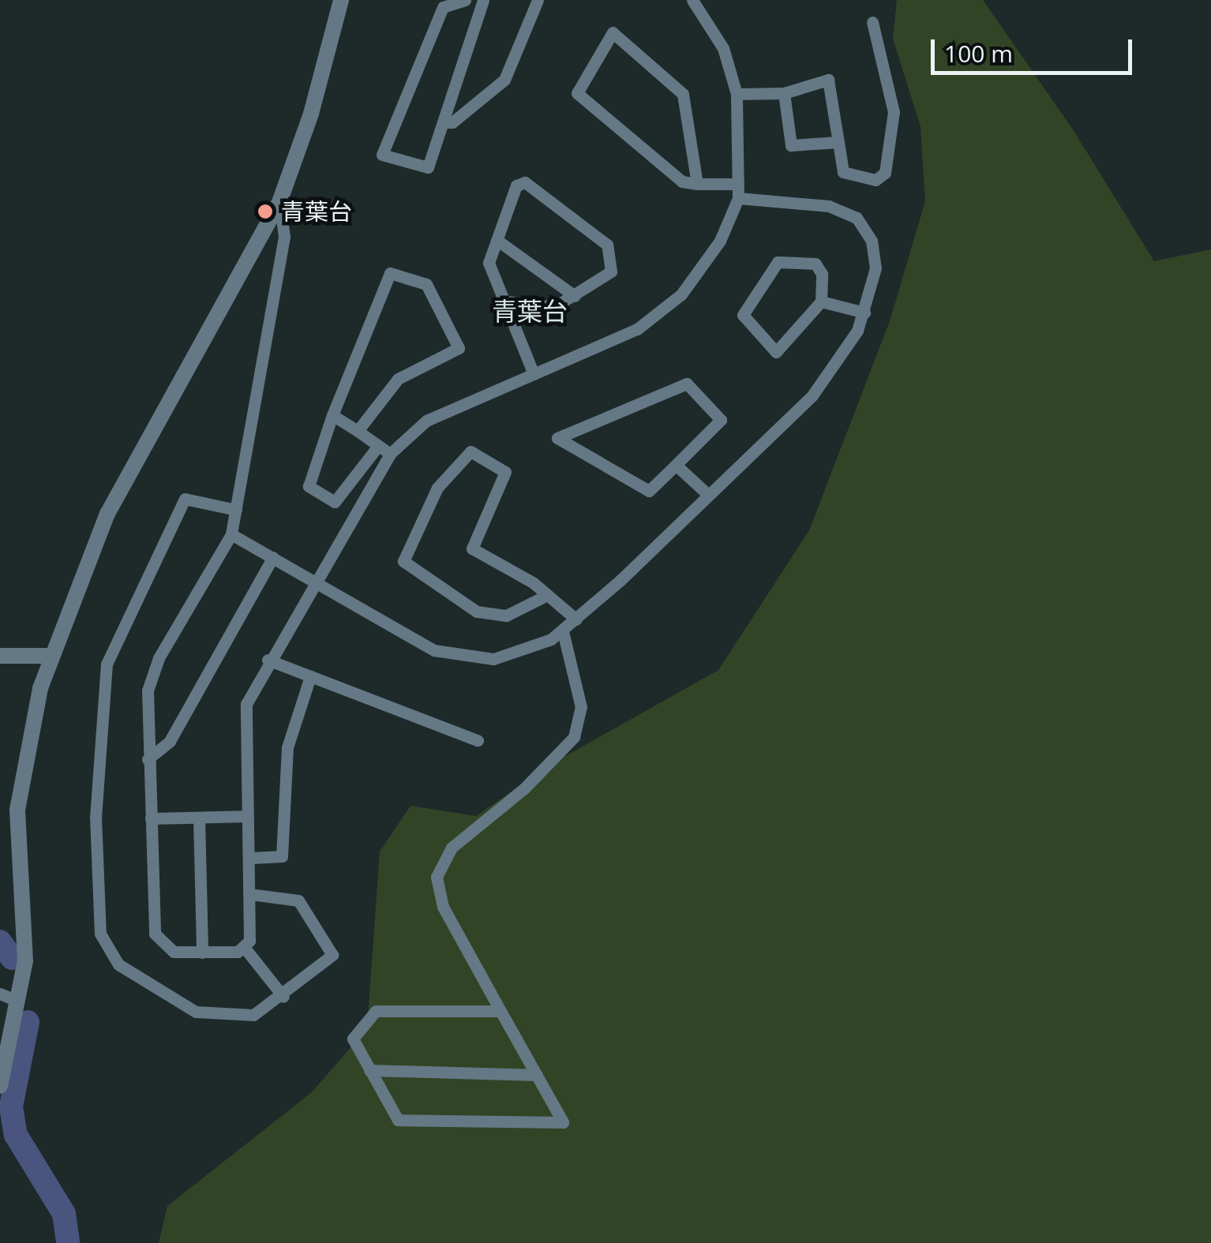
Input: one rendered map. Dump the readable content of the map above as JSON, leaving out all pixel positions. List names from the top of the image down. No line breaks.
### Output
{"districts":["青葉台"],"places":["青葉台"],"scale_bar":"100 m"}
